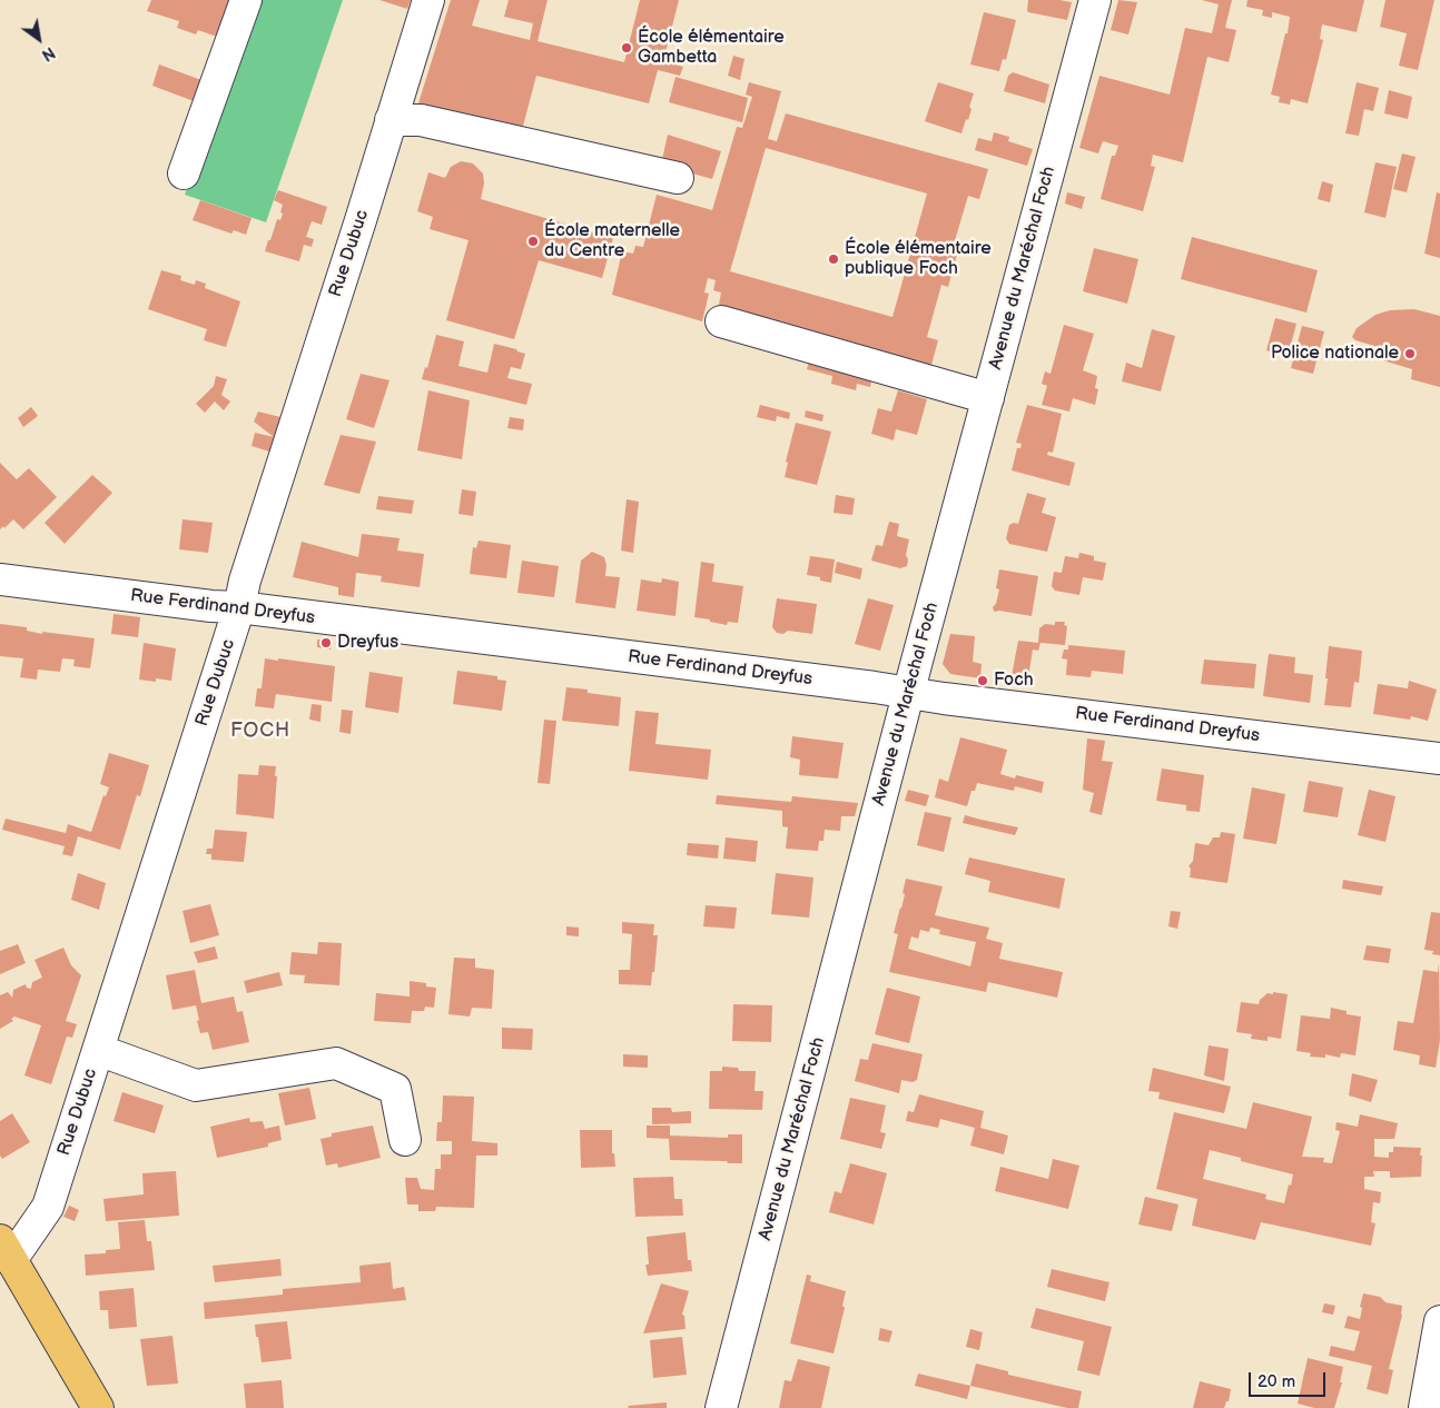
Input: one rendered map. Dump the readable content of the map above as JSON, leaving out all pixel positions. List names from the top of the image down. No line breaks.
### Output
{"streets":{"street":["Rue Dubuc","Avenue du Maréchal Foch","Rue Ferdinand Dreyfus"]},"crossings":[["Rue Dubuc","Rue Ferdinand Dreyfus"],["Avenue du Maréchal Foch","Rue Ferdinand Dreyfus"]],"districts":["FOCH"],"places":["École élémentaire Gambetta","École maternelle du Centre","École élémentaire publique Foch","Police nationale","Dreyfus","Foch"],"scale_bar":"20 m","north":"bottom right"}
